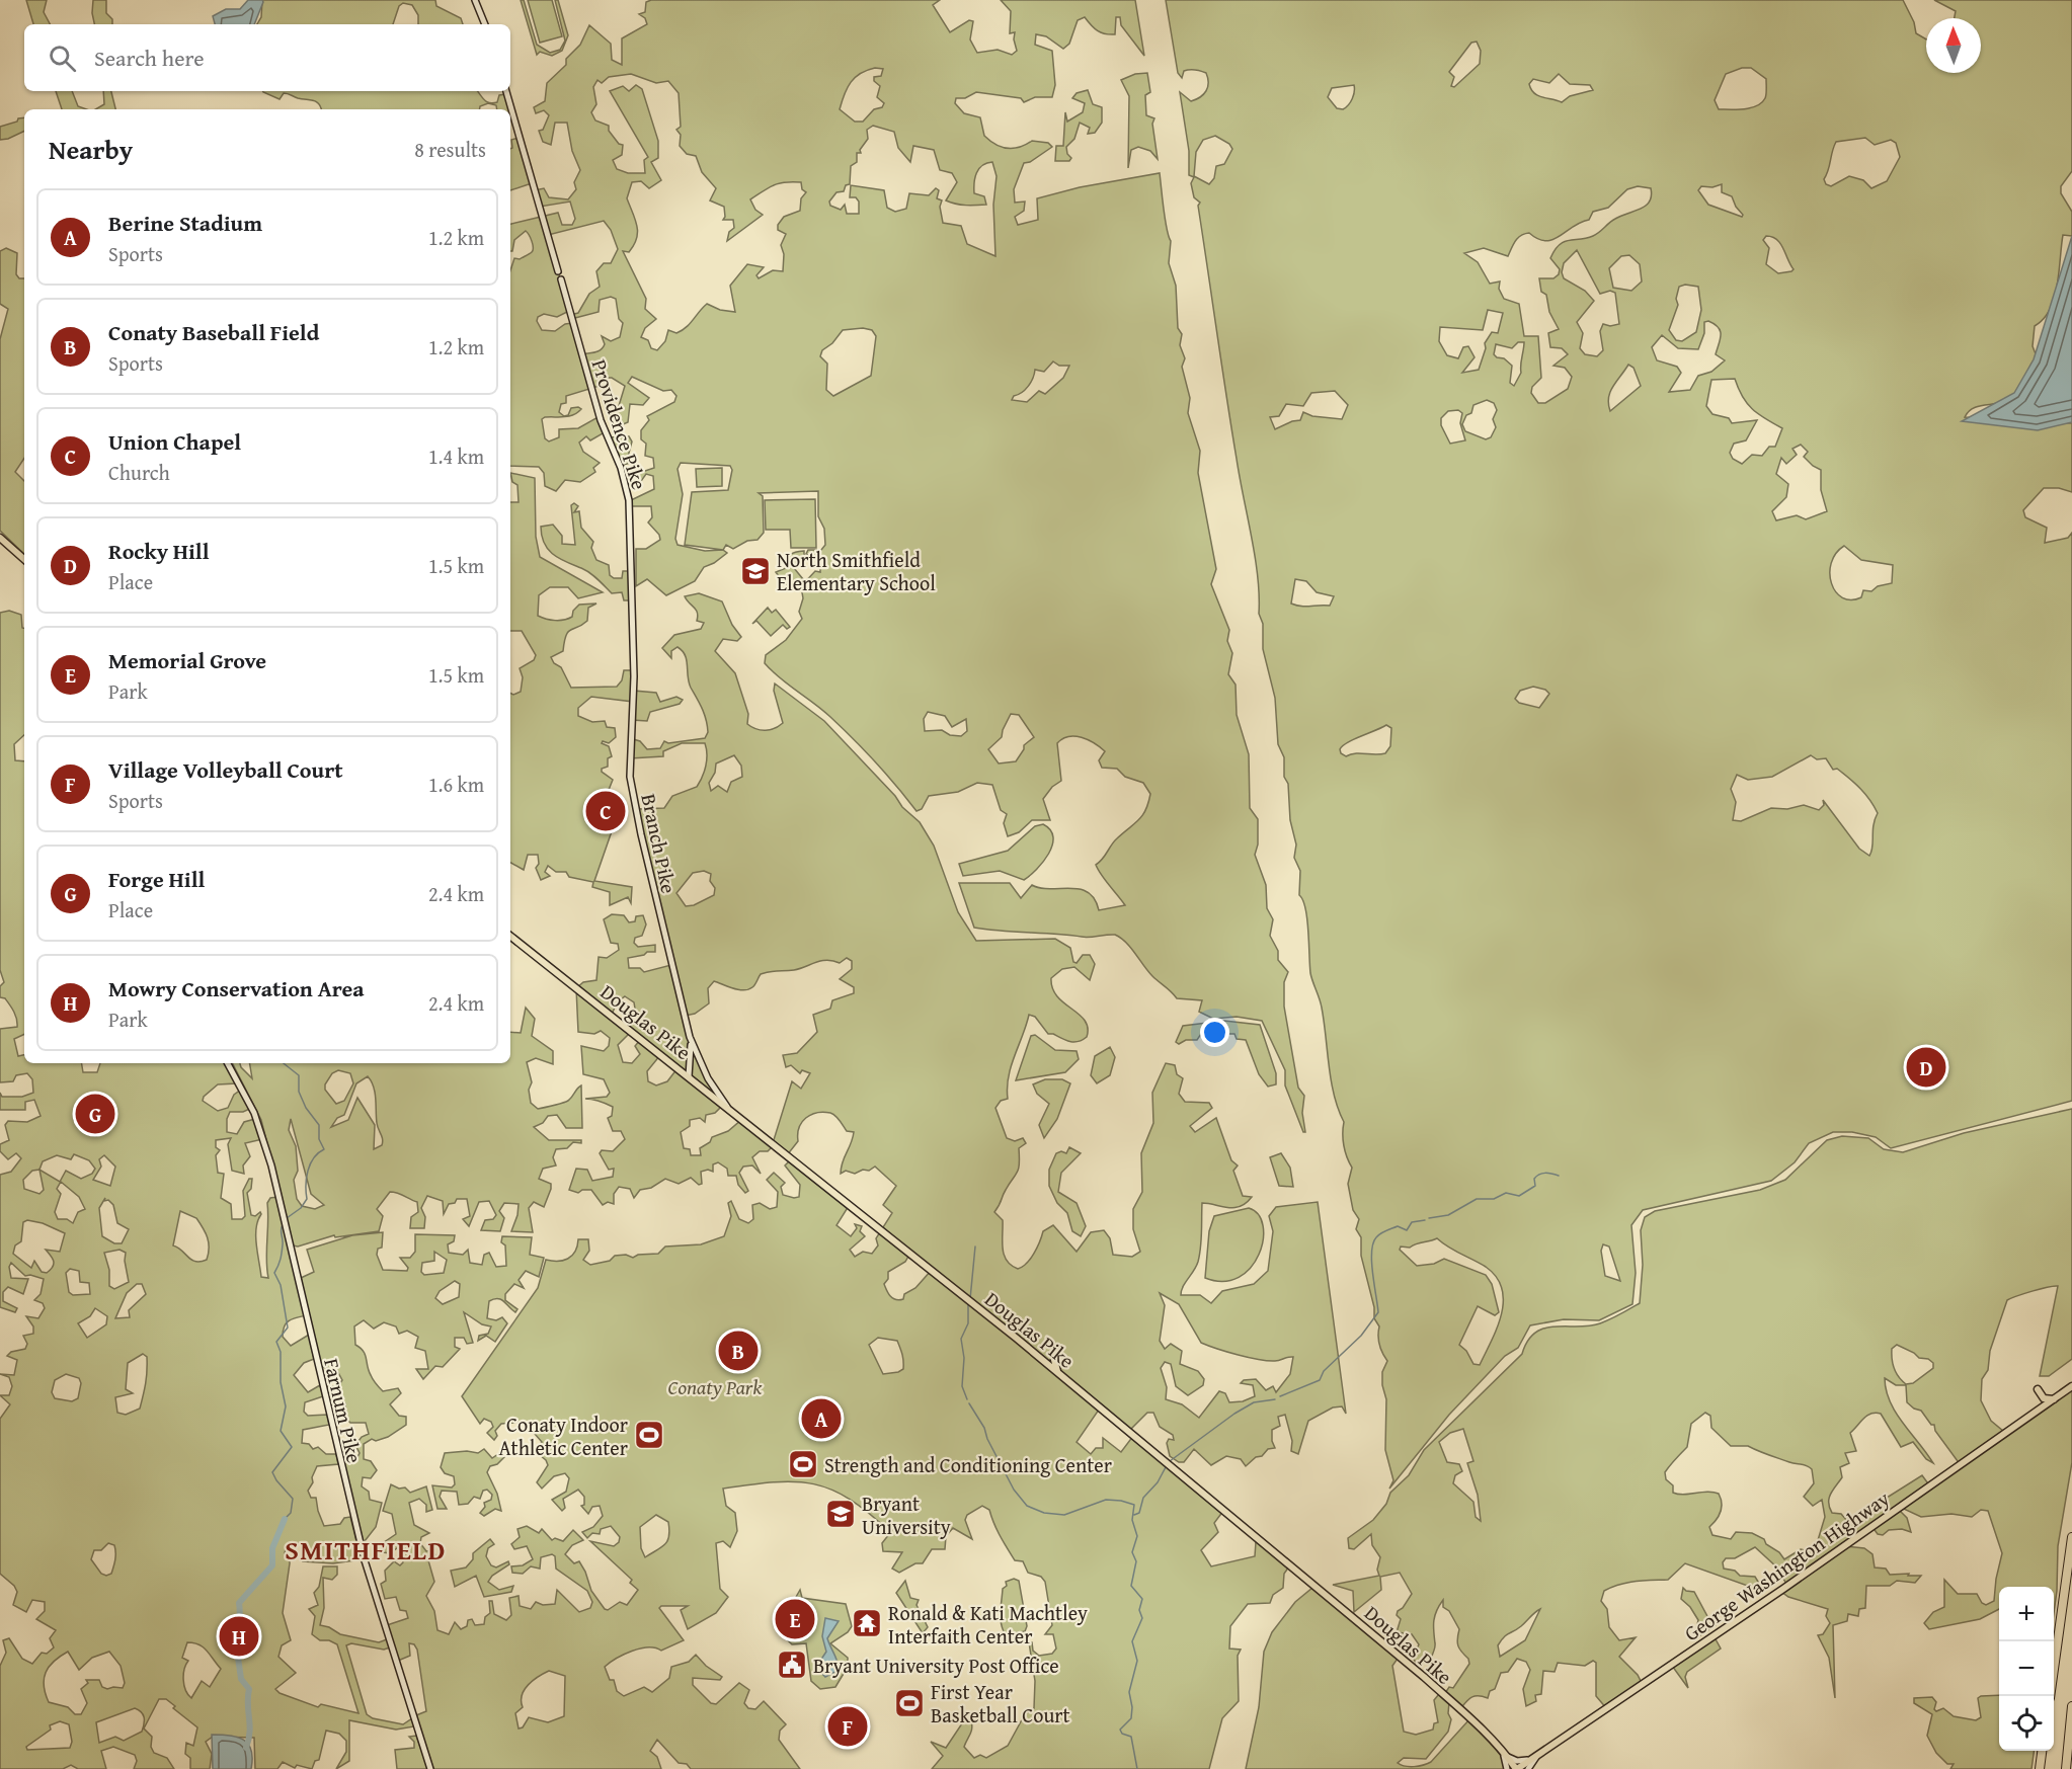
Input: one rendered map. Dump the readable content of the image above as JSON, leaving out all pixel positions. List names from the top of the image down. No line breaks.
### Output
{"streets":{"main road":["Providence Pike","Branch Pike","Douglas Pike","Farnum Pike","George Washington Highway"]},"crossings":[["Providence Pike","Branch Pike"],["Branch Pike","Douglas Pike"],["Douglas Pike","George Washington Highway"]],"districts":["SMITHFIELD"],"parks":["Conaty Park"],"places":{"school or university":["North Smithfield Elementary School","Bryant University"],"sports":["Conaty Indoor Athletic Center","Strength and Conditioning Center","First Year Basketball Court"],"temple":["Ronald & Kati Machtley Interfaith Center"],"public building":["Bryant University Post Office"]},"north":"top","page":{"search":"Search here","heading":["Nearby","8 results"],"list":[{"mark":"A","name":"Berine Stadium","note":"Sports","value":"1.2 km"},{"mark":"B","name":"Conaty Baseball Field","note":"Sports","value":"1.2 km"},{"mark":"C","name":"Union Chapel","note":"Church","value":"1.4 km"},{"mark":"D","name":"Rocky Hill","note":"Place","value":"1.5 km"},{"mark":"E","name":"Memorial Grove","note":"Park","value":"1.5 km"},{"mark":"F","name":"Village Volleyball Court","note":"Sports","value":"1.6 km"},{"mark":"G","name":"Forge Hill","note":"Place","value":"2.4 km"},{"mark":"H","name":"Mowry Conservation Area","note":"Park","value":"2.4 km"}],"pins":["C","D","G","B","A","E","H","F"],"map_buttons":["+","−"]}}
